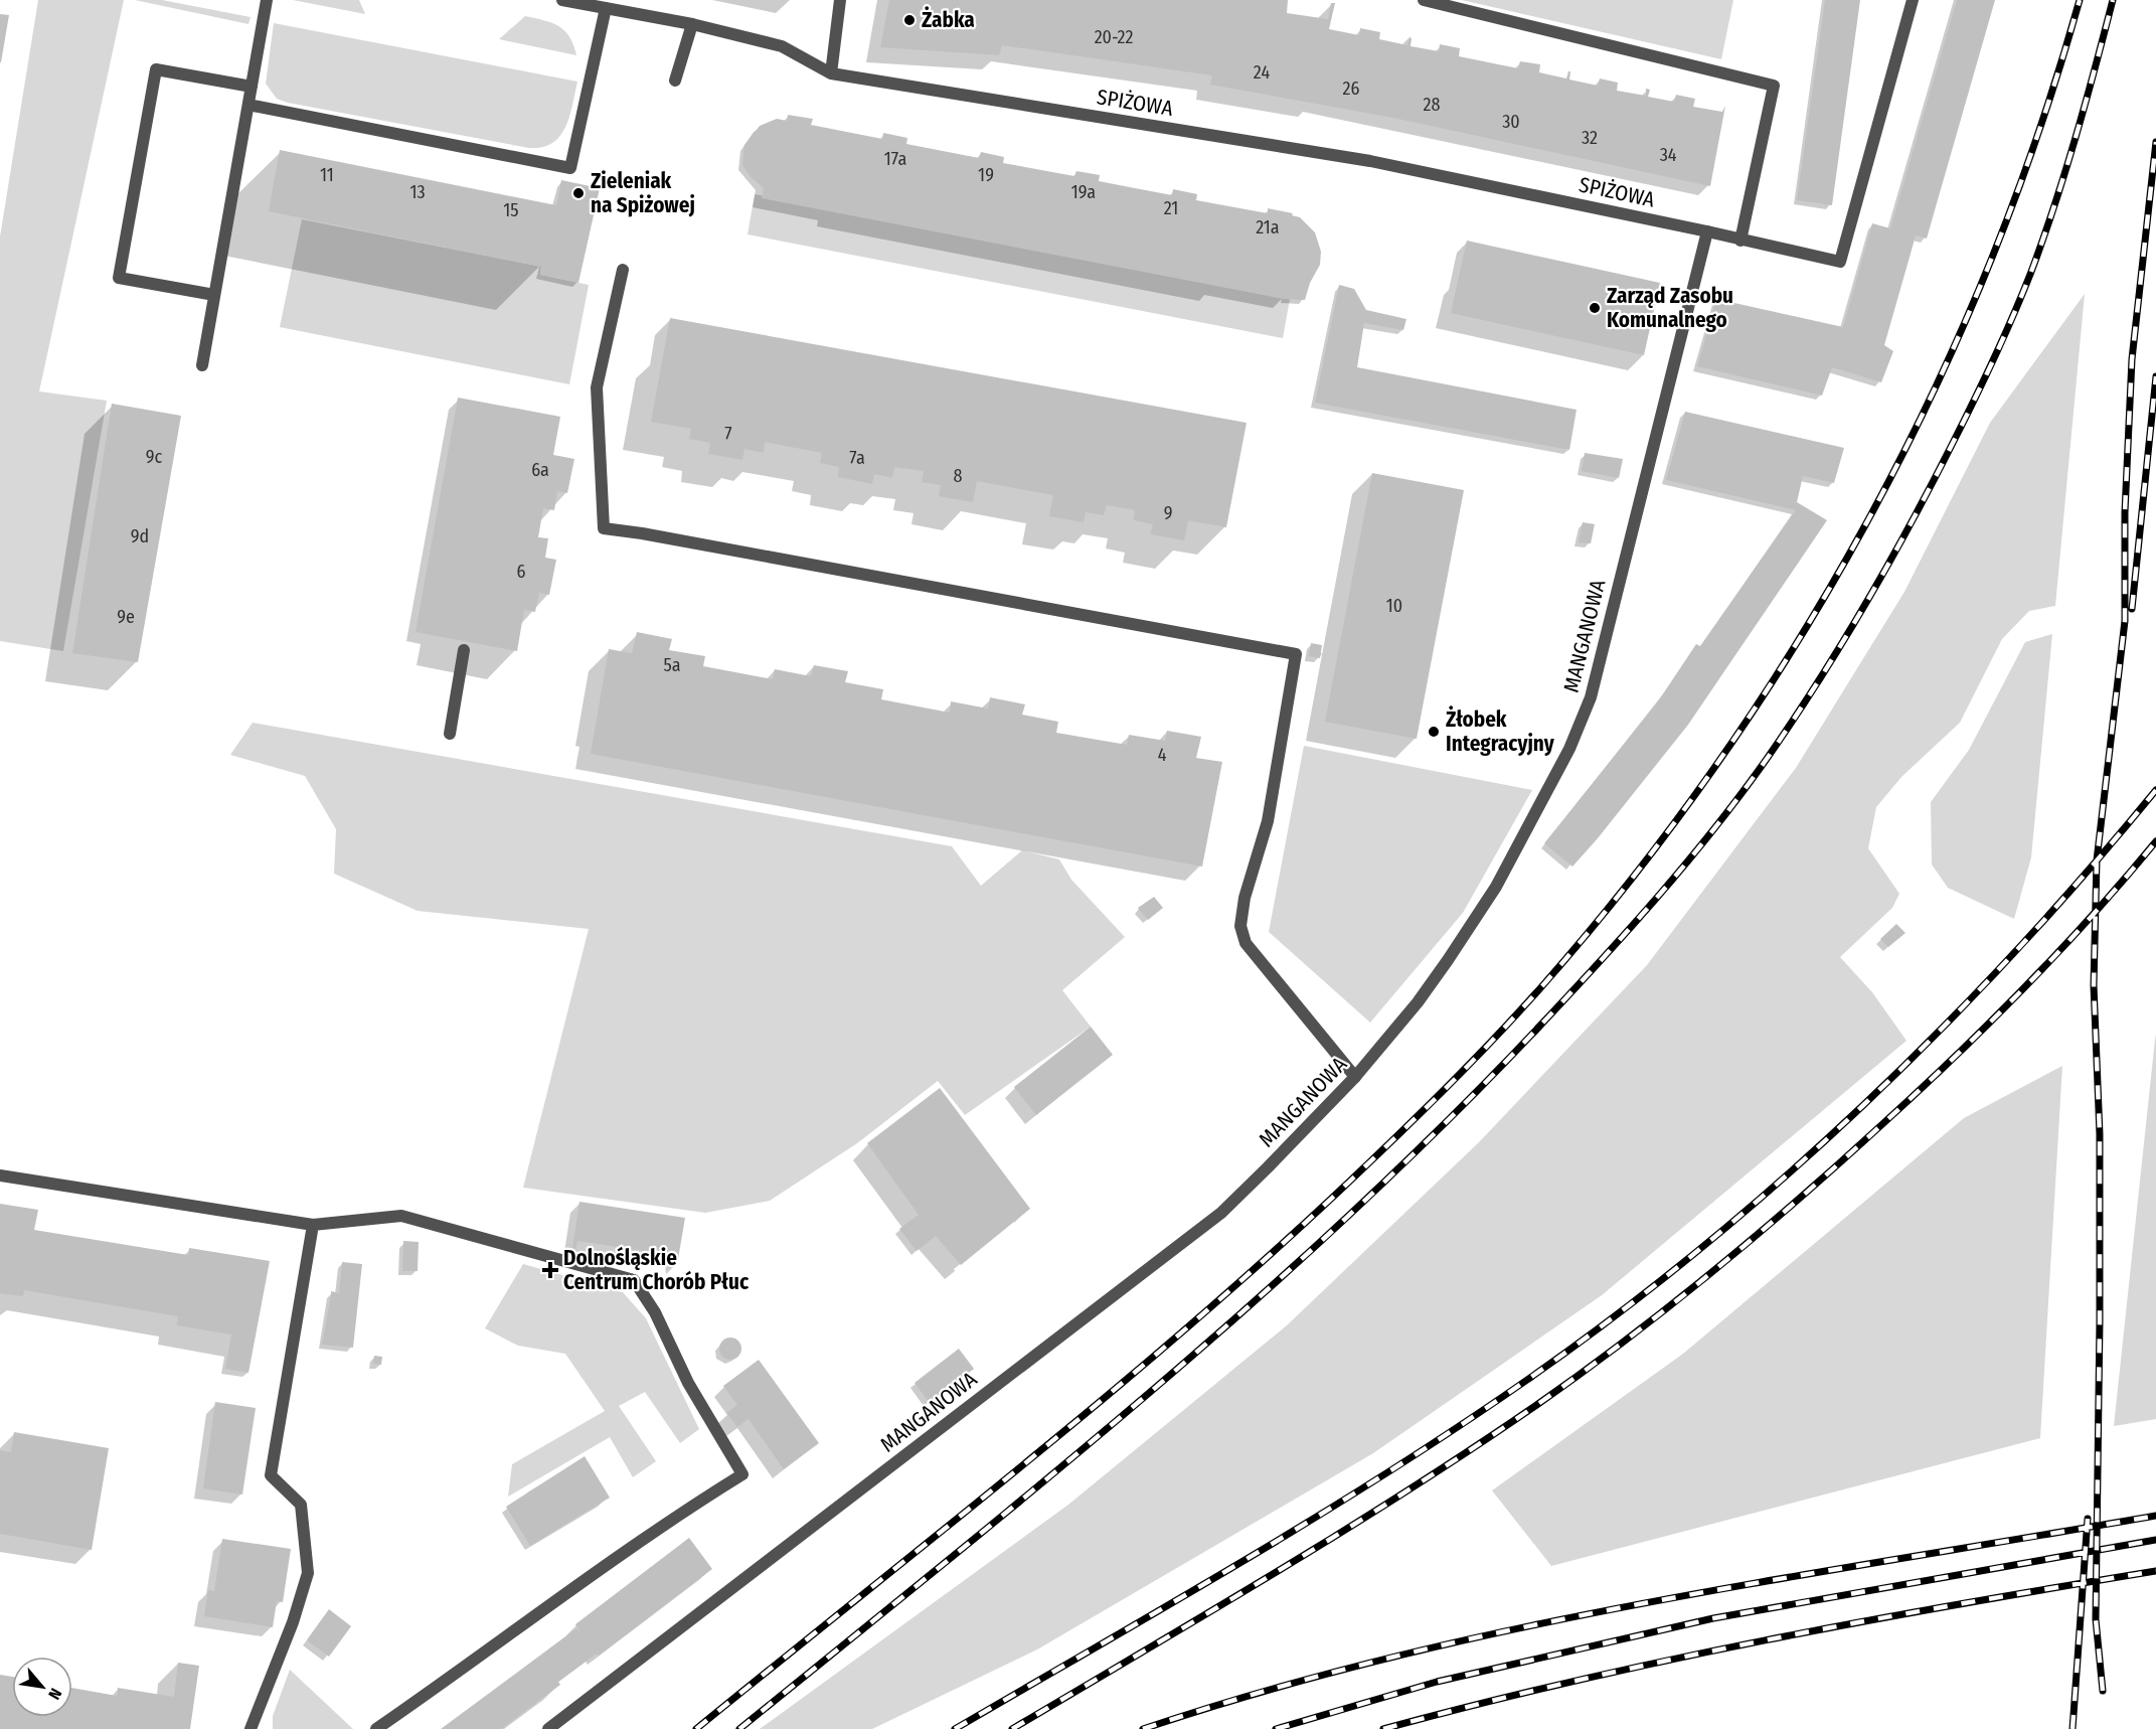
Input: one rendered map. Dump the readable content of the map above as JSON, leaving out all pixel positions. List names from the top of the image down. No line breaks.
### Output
{"streets":{"street":["SPIŻOWA","MANGANOWA"]},"crossings":[["SPIŻOWA","MANGANOWA"]],"places":{"other":["Żabka","Zieleniak na Spiżowej","Zarząd Zasobu Komunalnego","Żłobek Integracyjny"],"health":["Dolnośląskie Centrum Chorób Płuc"]},"house_numbers":["20-22","24","26","28","30","32","34","17a","11","19","13","19a","21","15","21a","7","9c","7a","6a","8","9","9d","6","10","9e","5a","4"],"north":"bottom right"}
